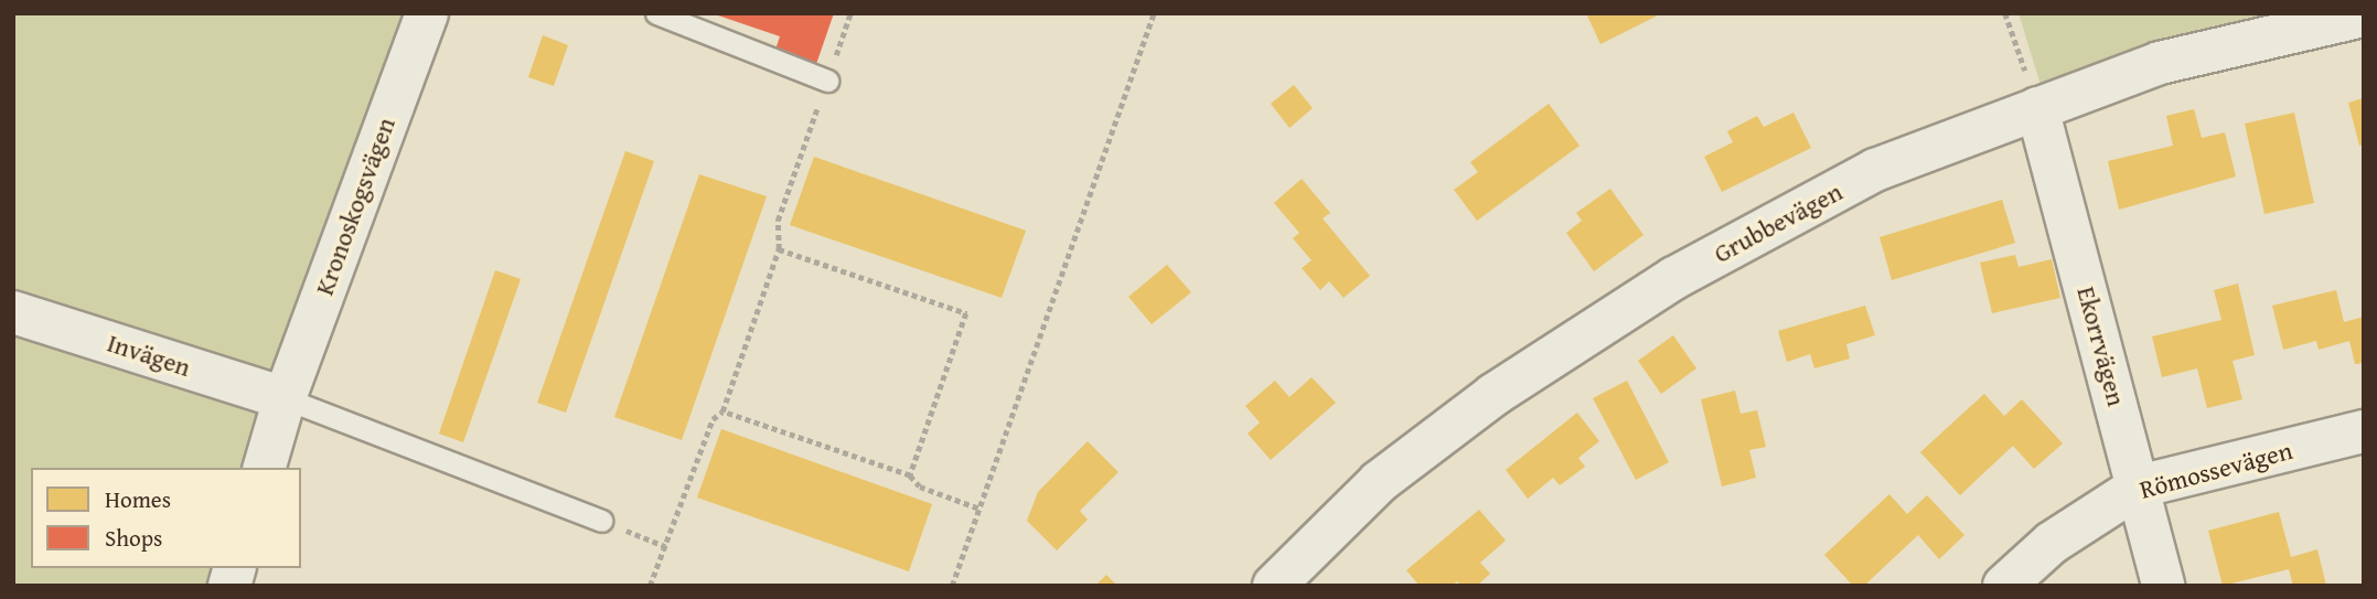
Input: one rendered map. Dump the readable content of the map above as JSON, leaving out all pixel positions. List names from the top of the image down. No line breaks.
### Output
{"streets":{"street":["Kronoskogsvägen","Grubbevägen","Ekorrvägen","Invägen","Römossevägen"]},"crossings":[["Kronoskogsvägen","Invägen"],["Grubbevägen","Ekorrvägen"],["Ekorrvägen","Römossevägen"]],"legend":["Homes","Shops"]}
